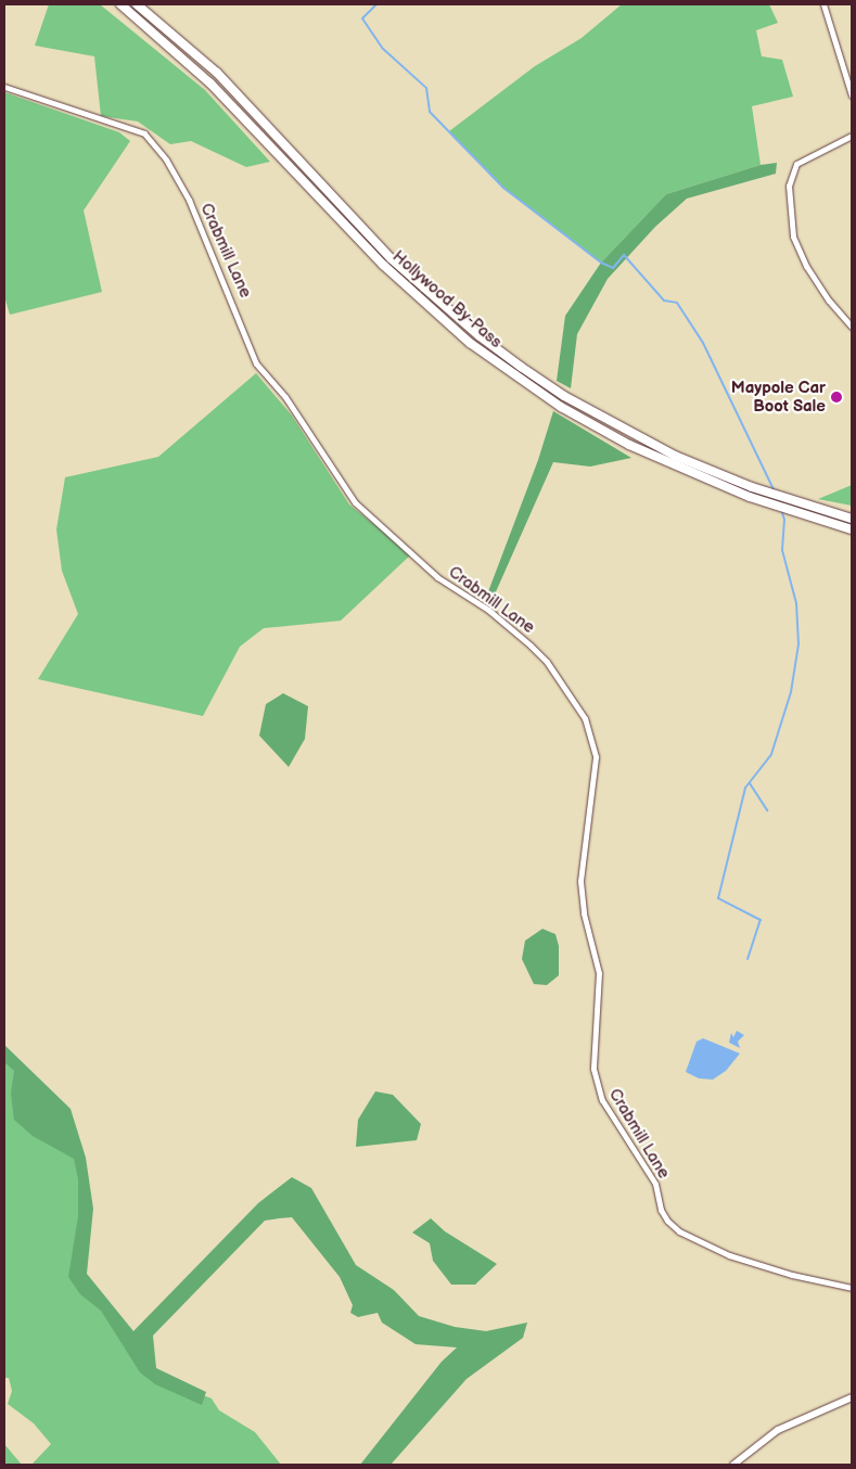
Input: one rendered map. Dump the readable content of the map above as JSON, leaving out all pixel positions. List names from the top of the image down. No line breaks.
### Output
{"streets":{"highway":["Hollywood By-Pass"],"street":["Crabmill Lane"]},"places":["Maypole Car Boot Sale"]}
